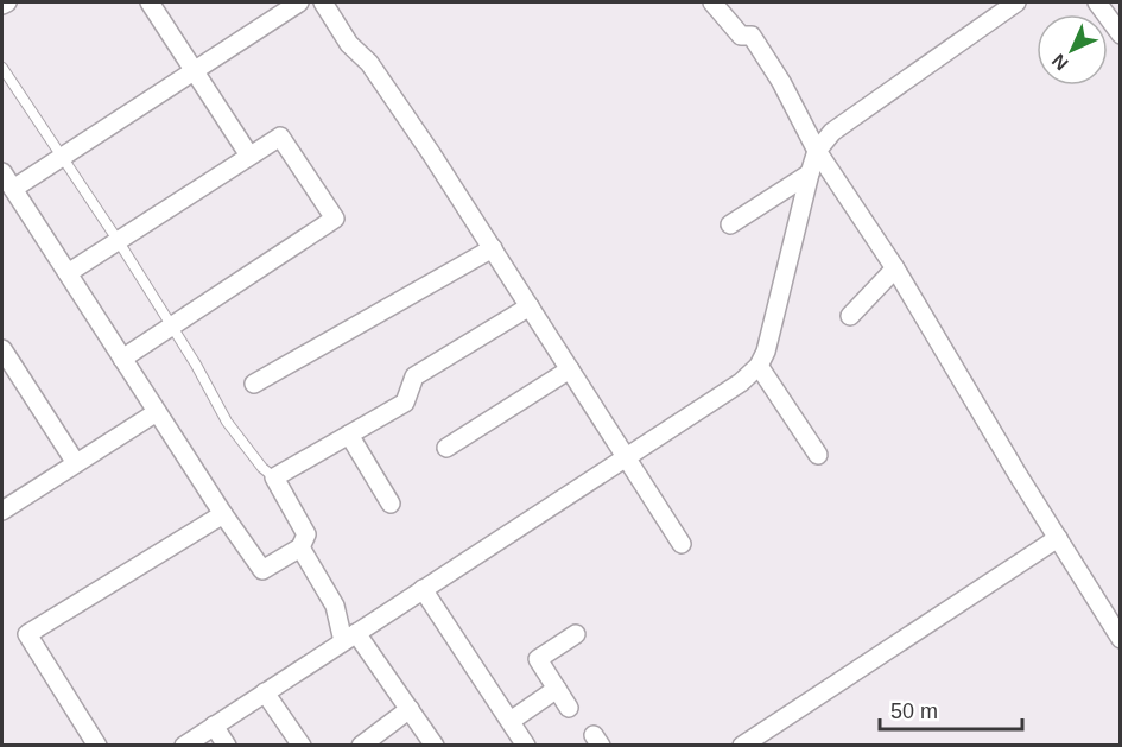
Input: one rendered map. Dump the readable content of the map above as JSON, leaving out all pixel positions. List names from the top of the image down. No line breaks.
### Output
{"scale_bar":"50 m","north":"bottom left"}
